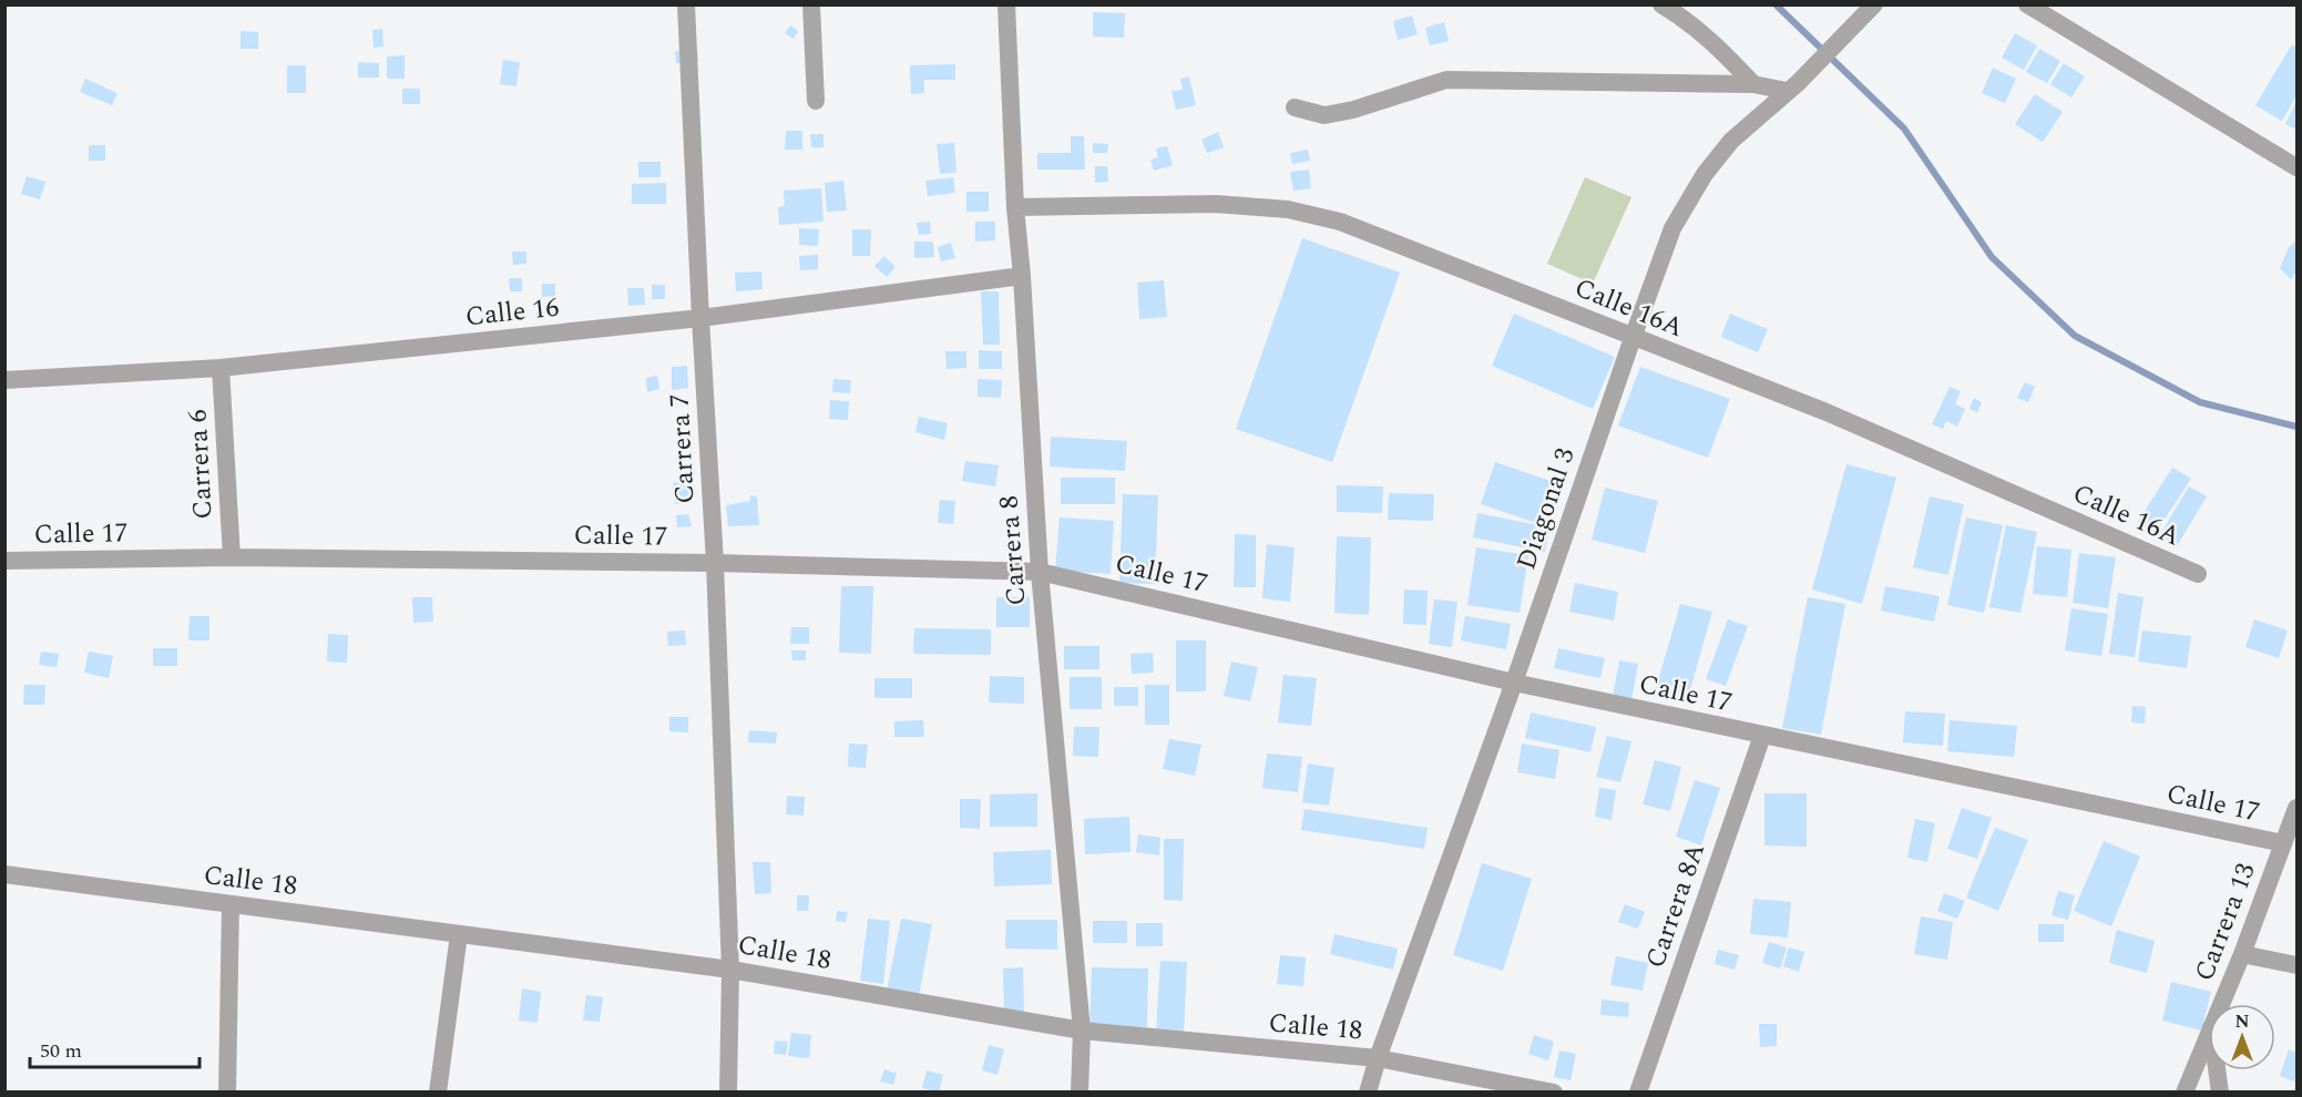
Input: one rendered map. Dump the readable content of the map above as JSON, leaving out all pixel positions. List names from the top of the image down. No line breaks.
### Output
{"streets":{"street":["Calle 16A","Calle 16","Carrera 7","Carrera 6","Diagonal 3","Calle 17","Carrera 8","Calle 18","Carrera 8A","Carrera 13"]},"crossings":[["Calle 16A","Diagonal 3"],["Calle 16A","Carrera 8"],["Calle 16","Carrera 7"],["Calle 16","Carrera 6"],["Calle 16","Carrera 8"],["Carrera 7","Calle 17"],["Carrera 7","Calle 18"],["Carrera 6","Calle 17"],["Diagonal 3","Calle 17"],["Diagonal 3","Calle 18"],["Calle 17","Carrera 8"],["Calle 17","Carrera 8A"],["Calle 17","Carrera 13"],["Carrera 8","Calle 18"]],"scale_bar":"50 m","north":"top"}
